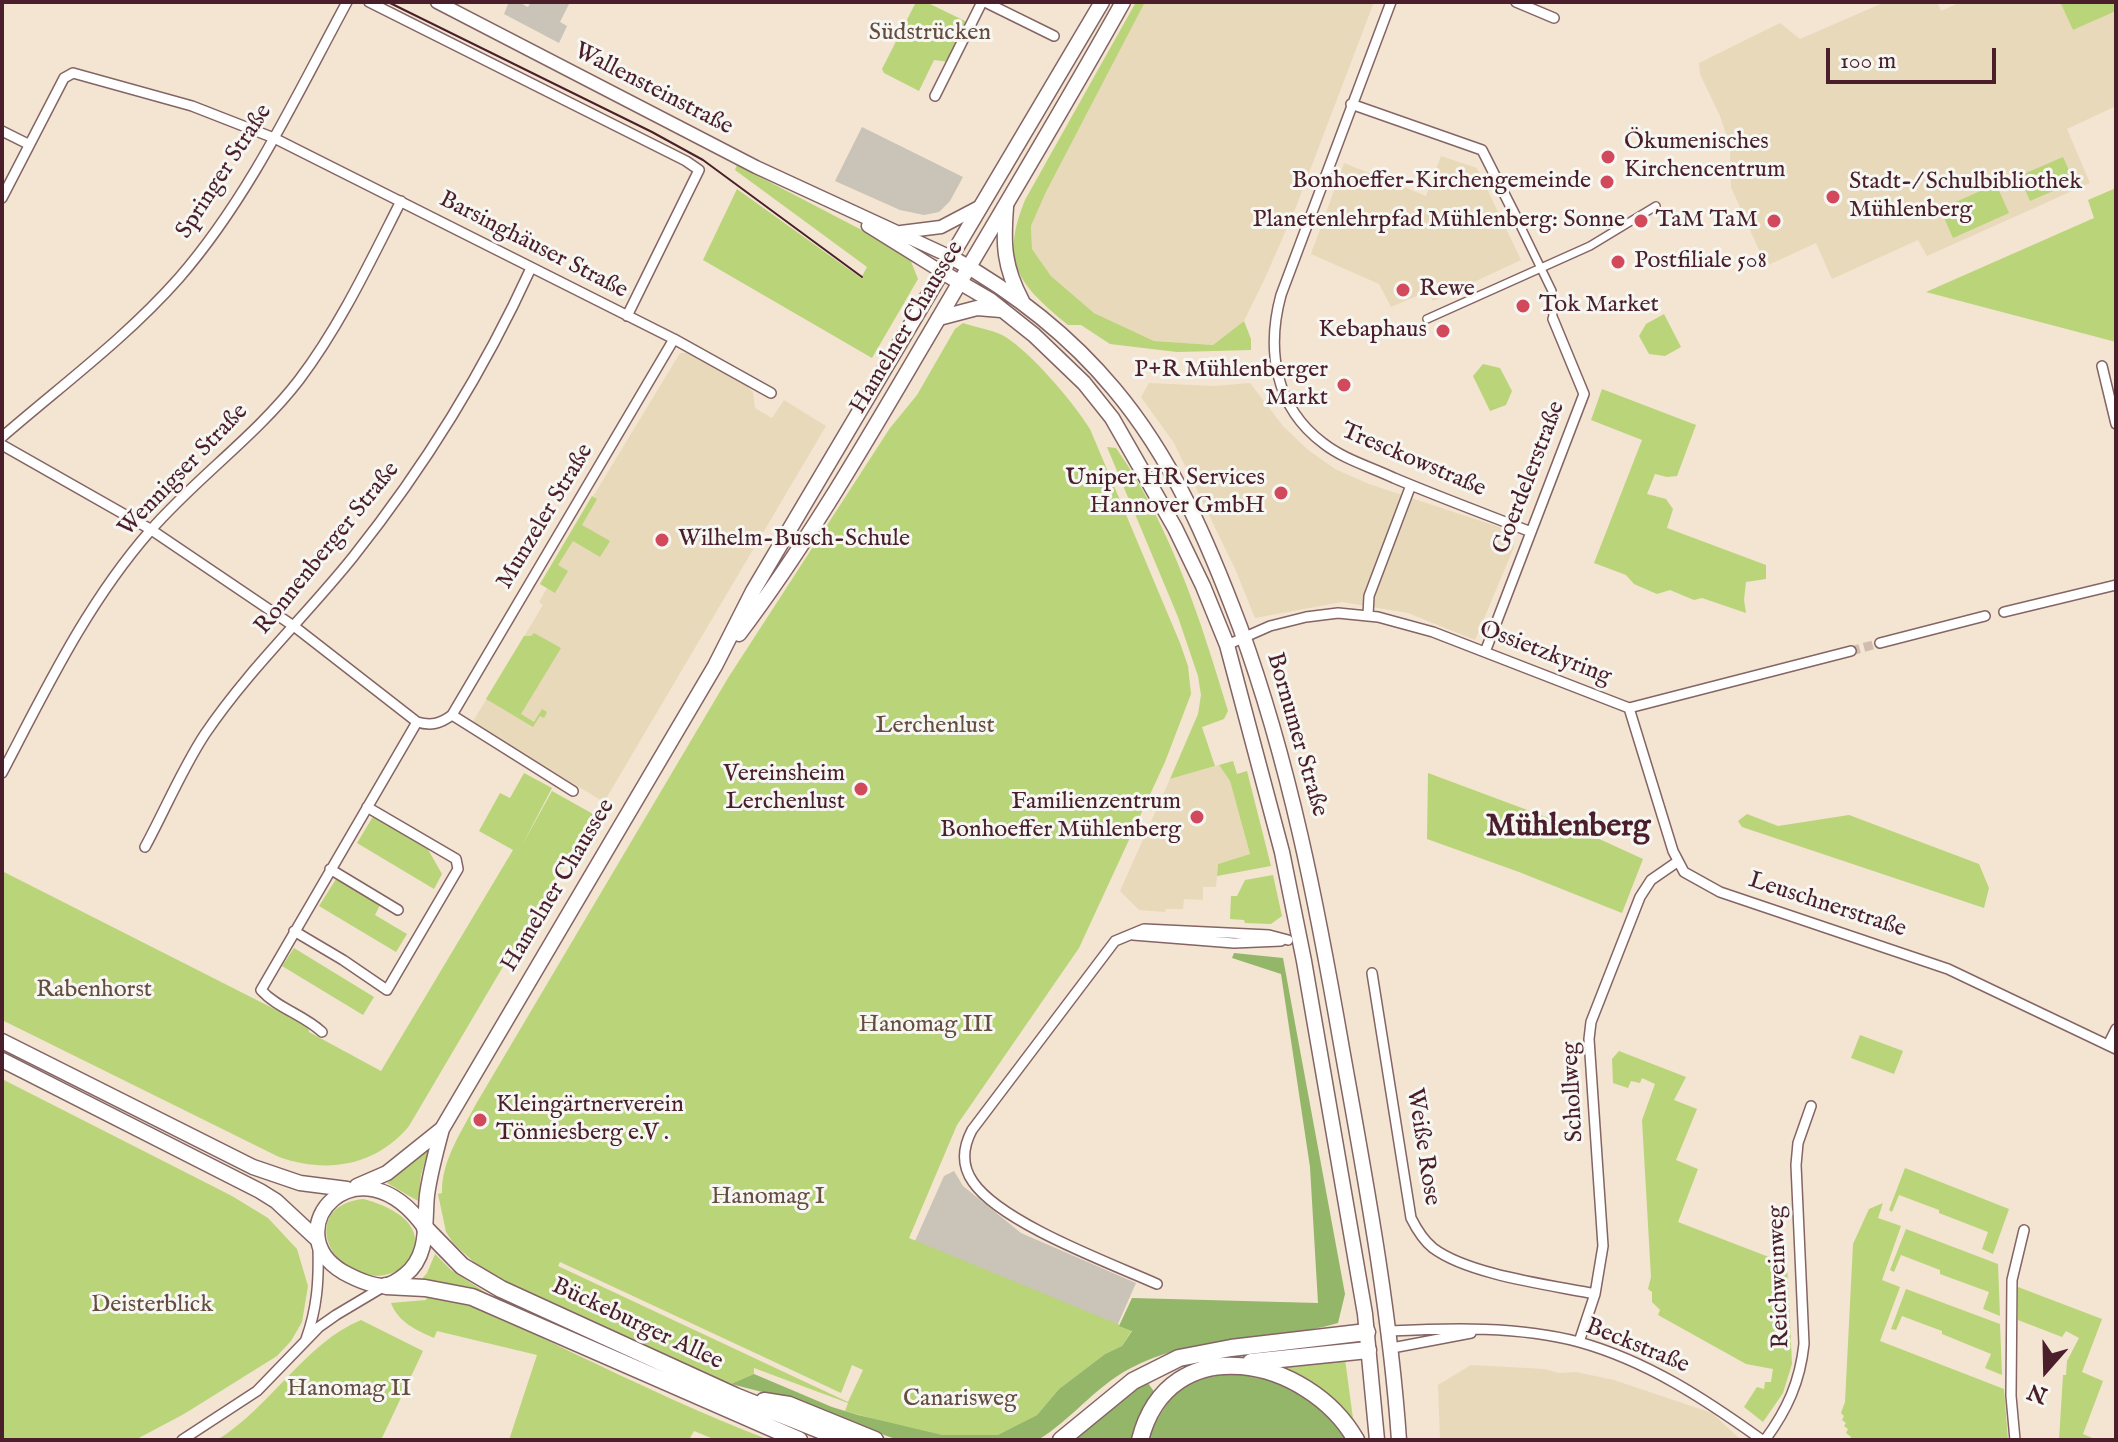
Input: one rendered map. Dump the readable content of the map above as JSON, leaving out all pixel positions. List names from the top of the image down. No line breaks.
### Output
{"streets":{"highway":["Bückeburger Allee"],"main road":["Hamelner Chaussee","Bornumer Straße"],"street":["Wallensteinstraße","Springer Straße","Barsinghäuser Straße","Tresckowstraße","Wennigser Straße","Goerdelerstraße","Munzeler Straße","Ronnenberger Straße","Ossietzkyring","Leuschnerstraße","Schollweg","Weiße Rose","Reichweinweg","Beckstraße"]},"crossings":[["Wallensteinstraße","Hamelner Chaussee"],["Wallensteinstraße","Bornumer Straße"],["Springer Straße","Barsinghäuser Straße"],["Barsinghäuser Straße","Wennigser Straße"],["Barsinghäuser Straße","Munzeler Straße"],["Barsinghäuser Straße","Ronnenberger Straße"],["Hamelner Chaussee","Bornumer Straße"],["Hamelner Chaussee","Bückeburger Allee"],["Tresckowstraße","Goerdelerstraße"],["Goerdelerstraße","Ossietzkyring"],["Ossietzkyring","Bornumer Straße"],["Bornumer Straße","Beckstraße"],["Leuschnerstraße","Schollweg"],["Schollweg","Weiße Rose"],["Schollweg","Beckstraße"],["Reichweinweg","Beckstraße"]],"districts":["Mühlenberg"],"parks":["Südstrücken","Lerchenlust","Rabenhorst","Hanomag III","Hanomag I","Deisterblick","Hanomag II","Canarisweg"],"places":["Ökumenisches Kirchencentrum","Bonhoeffer-Kirchengemeinde","Stadt-/ Schulbibliothek Mühlenberg","Planetenlehrpfad Mühlenberg: Sonne","TaM TaM","Postfiliale 508","Rewe","Tok Market","Kebaphaus","P+R Mühlenberger Markt","Uniper HR Services Hannover GmbH","Wilhelm-Busch-Schule","Vereinsheim Lerchenlust","Familienzentrum Bonhoeffer Mühlenberg","Kleingärtnerverein Tönniesberg e.V ."],"scale_bar":"100 m","north":"bottom"}
